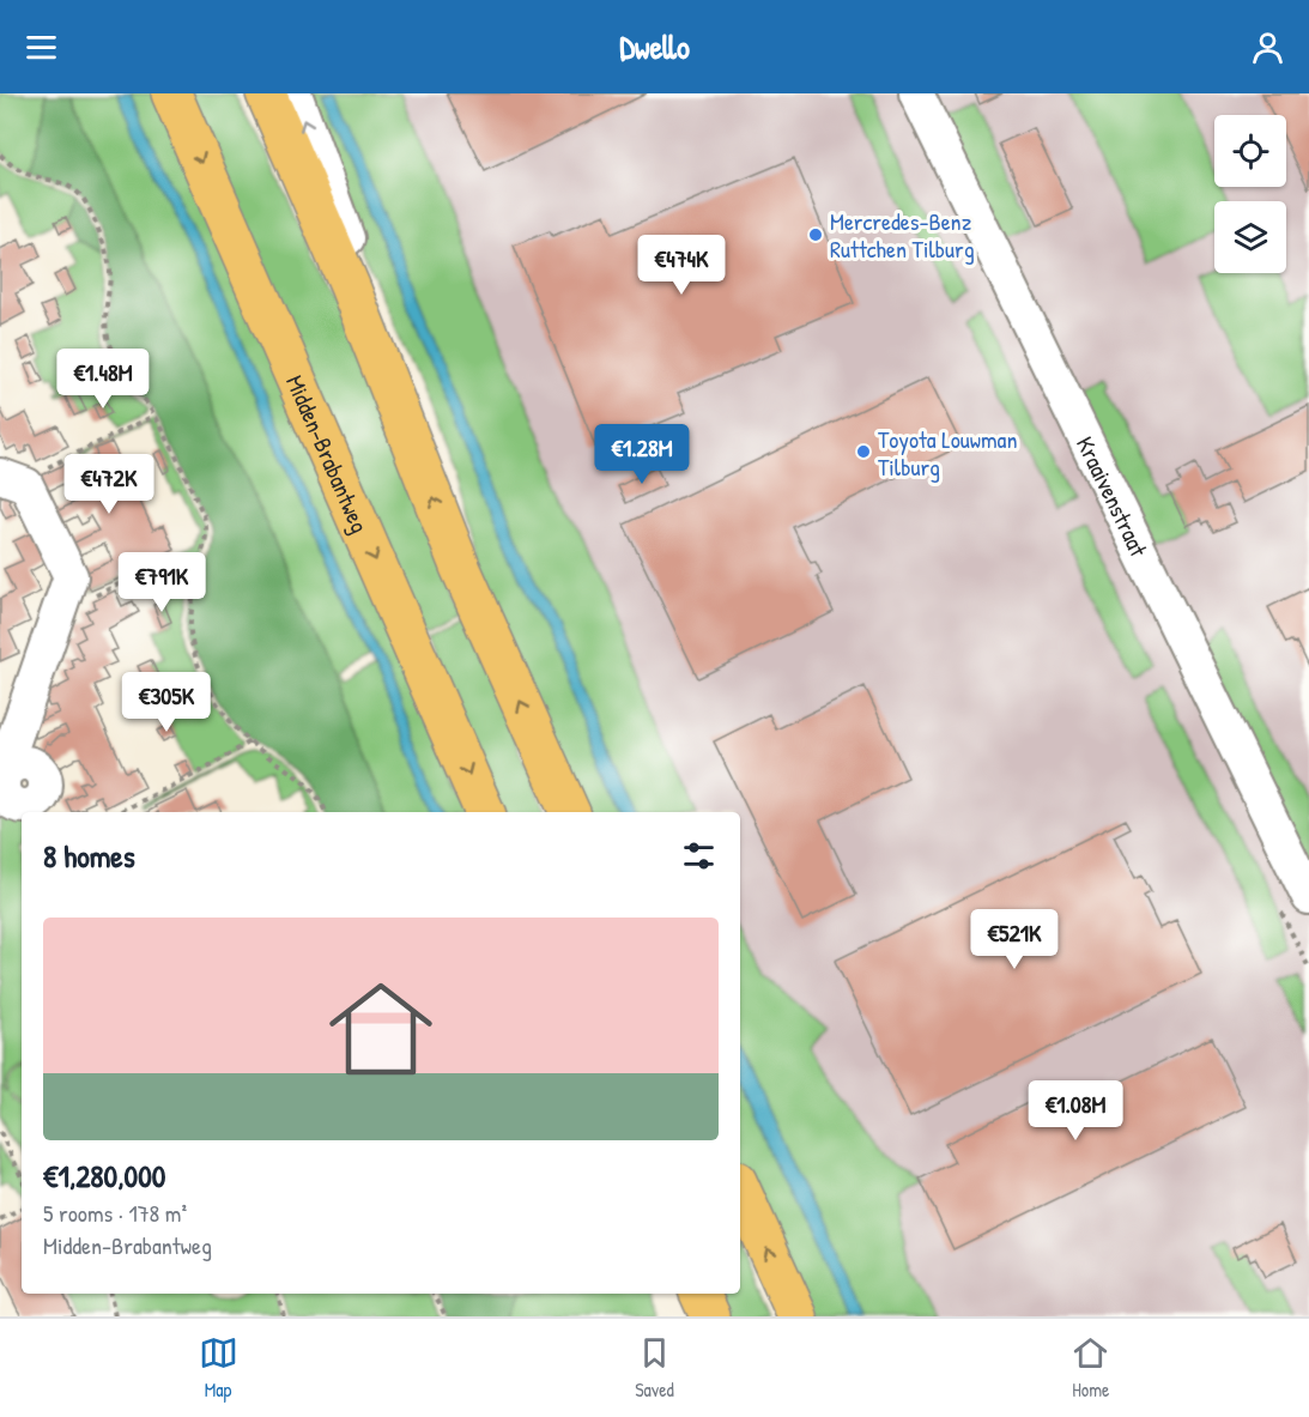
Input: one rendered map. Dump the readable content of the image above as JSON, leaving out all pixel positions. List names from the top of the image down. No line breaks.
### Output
{"streets":{"main road":["Midden-Brabantweg"],"street":["Kraaivenstraat"]},"places":["Mercredes-Benz Ruttchen Tilburg","Toyota Louwman Tilburg"],"page":{"header":"Dwello","price":["€474K","€1.48M","€1.28M","€472K","€791K","€305K","€521K","€1.08M"],"heading":"8 homes","list":[{"name":"€1,280,000","note":"5 rooms · 178 m² · Midden-Brabantweg"}],"tabs":["Map","Saved","Home"]}}
